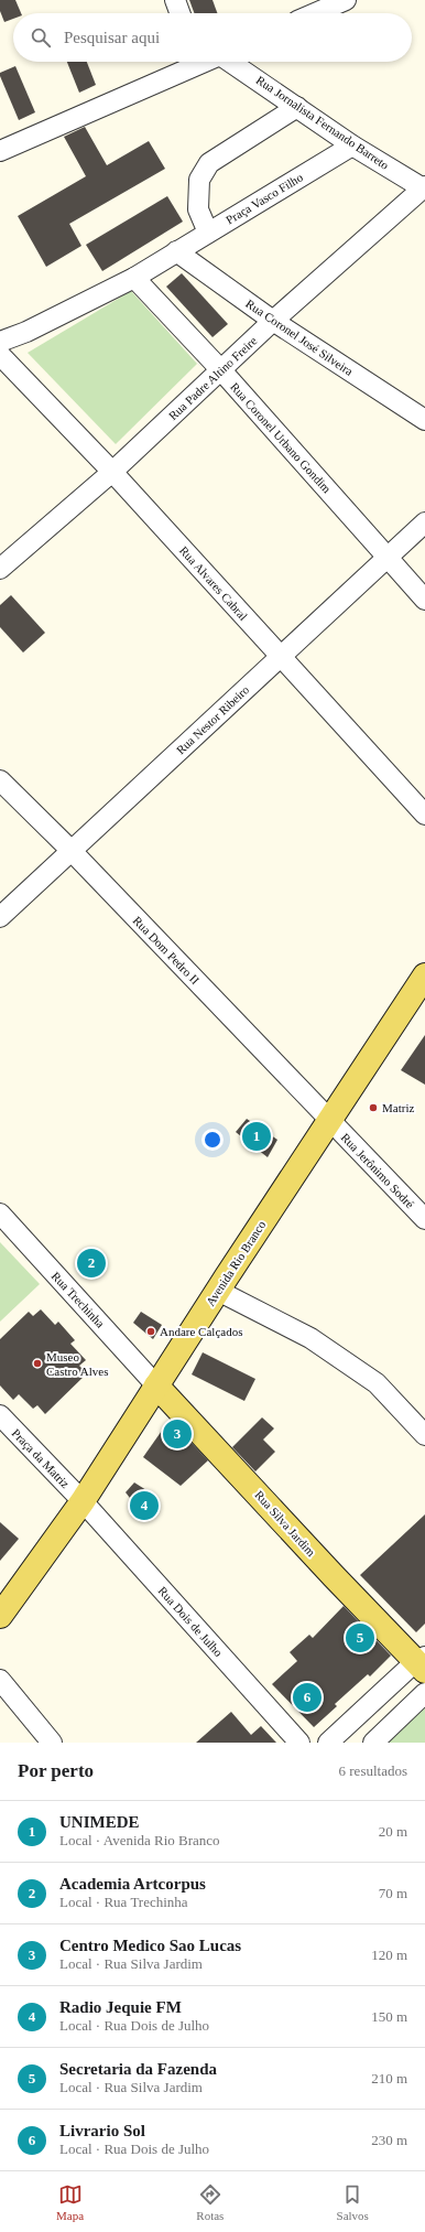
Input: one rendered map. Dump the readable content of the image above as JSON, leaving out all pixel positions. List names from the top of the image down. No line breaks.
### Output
{"streets":{"main road":["Avenida Rio Branco","Rua Silva Jardim"],"street":["Rua Jornalista Fernando Barreto","Praça Vasco Filho","Rua Coronel José Silveira","Rua Padre Altino Freire","Rua Coronel Urbano Gondim","Rua Alvares Cabral","Rua Nestor Ribeiro","Rua Dom Pedro II","Rua Jerônimo Sodré","Rua Trechinha","Praça da Matriz","Rua Dois de Julho"]},"crossings":[["Rua Jornalista Fernando Barreto","Praça Vasco Filho"],["Rua Jornalista Fernando Barreto","Rua Padre Altino Freire"],["Praça Vasco Filho","Rua Coronel José Silveira"],["Praça Vasco Filho","Rua Coronel Urbano Gondim"],["Rua Coronel José Silveira","Rua Padre Altino Freire"],["Rua Padre Altino Freire","Rua Coronel Urbano Gondim"],["Rua Padre Altino Freire","Rua Alvares Cabral"],["Rua Coronel Urbano Gondim","Rua Nestor Ribeiro"],["Rua Alvares Cabral","Rua Nestor Ribeiro"],["Rua Nestor Ribeiro","Rua Dom Pedro II"],["Rua Dom Pedro II","Rua Jerônimo Sodré"],["Rua Dom Pedro II","Avenida Rio Branco"],["Rua Jerônimo Sodré","Avenida Rio Branco"],["Avenida Rio Branco","Rua Trechinha"],["Avenida Rio Branco","Praça da Matriz"],["Avenida Rio Branco","Rua Silva Jardim"],["Avenida Rio Branco","Rua Dois de Julho"],["Rua Trechinha","Rua Silva Jardim"],["Praça da Matriz","Rua Dois de Julho"]],"places":["Matriz","Andare Calçados","Museo Castro Alves"],"page":{"search":"Pesquisar aqui","pins":["1","2","3","4","5","6"],"heading":["Por perto","6 resultados"],"list":[{"mark":"1","name":"UNIMEDE","note":"Local · Avenida Rio Branco","value":"20 m"},{"mark":"2","name":"Academia Artcorpus","note":"Local · Rua Trechinha","value":"70 m"},{"mark":"3","name":"Centro Medico Sao Lucas","note":"Local · Rua Silva Jardim","value":"120 m"},{"mark":"4","name":"Radio Jequie FM","note":"Local · Rua Dois de Julho","value":"150 m"},{"mark":"5","name":"Secretaria da Fazenda","note":"Local · Rua Silva Jardim","value":"210 m"},{"mark":"6","name":"Livrario Sol","note":"Local · Rua Dois de Julho","value":"230 m"}],"nav":["Mapa","Rotas","Salvos"]}}
